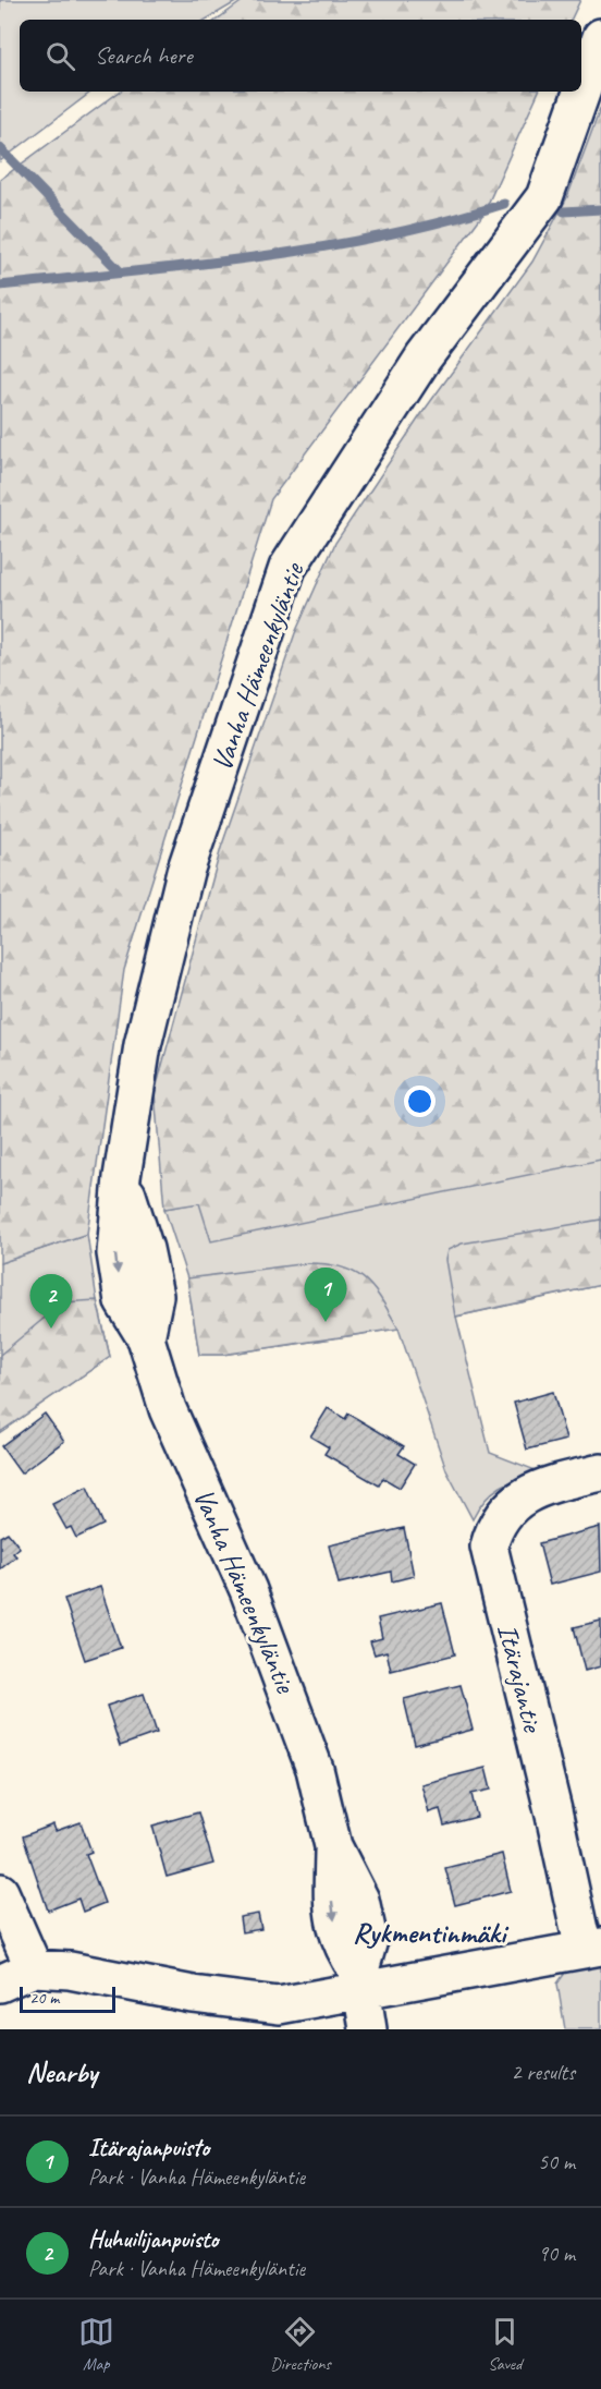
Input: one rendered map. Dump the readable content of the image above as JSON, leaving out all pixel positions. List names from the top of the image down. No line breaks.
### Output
{"streets":{"street":["Vanha Hämeenkyläntie","Itärajantie"]},"crossings":[["Vanha Hämeenkyläntie","Itärajantie"]],"districts":["Rykmentinmäki"],"scale_bar":"20 m","page":{"search":"Search here","pins":["1","2"],"scale":"20 m","heading":["Nearby","2 results"],"list":[{"mark":"1","name":"Itärajanpuisto","note":"Park · Vanha Hämeenkyläntie","value":"50 m"},{"mark":"2","name":"Huhuilijanpuisto","note":"Park · Vanha Hämeenkyläntie","value":"90 m"}],"nav":["Map","Directions","Saved"]}}
